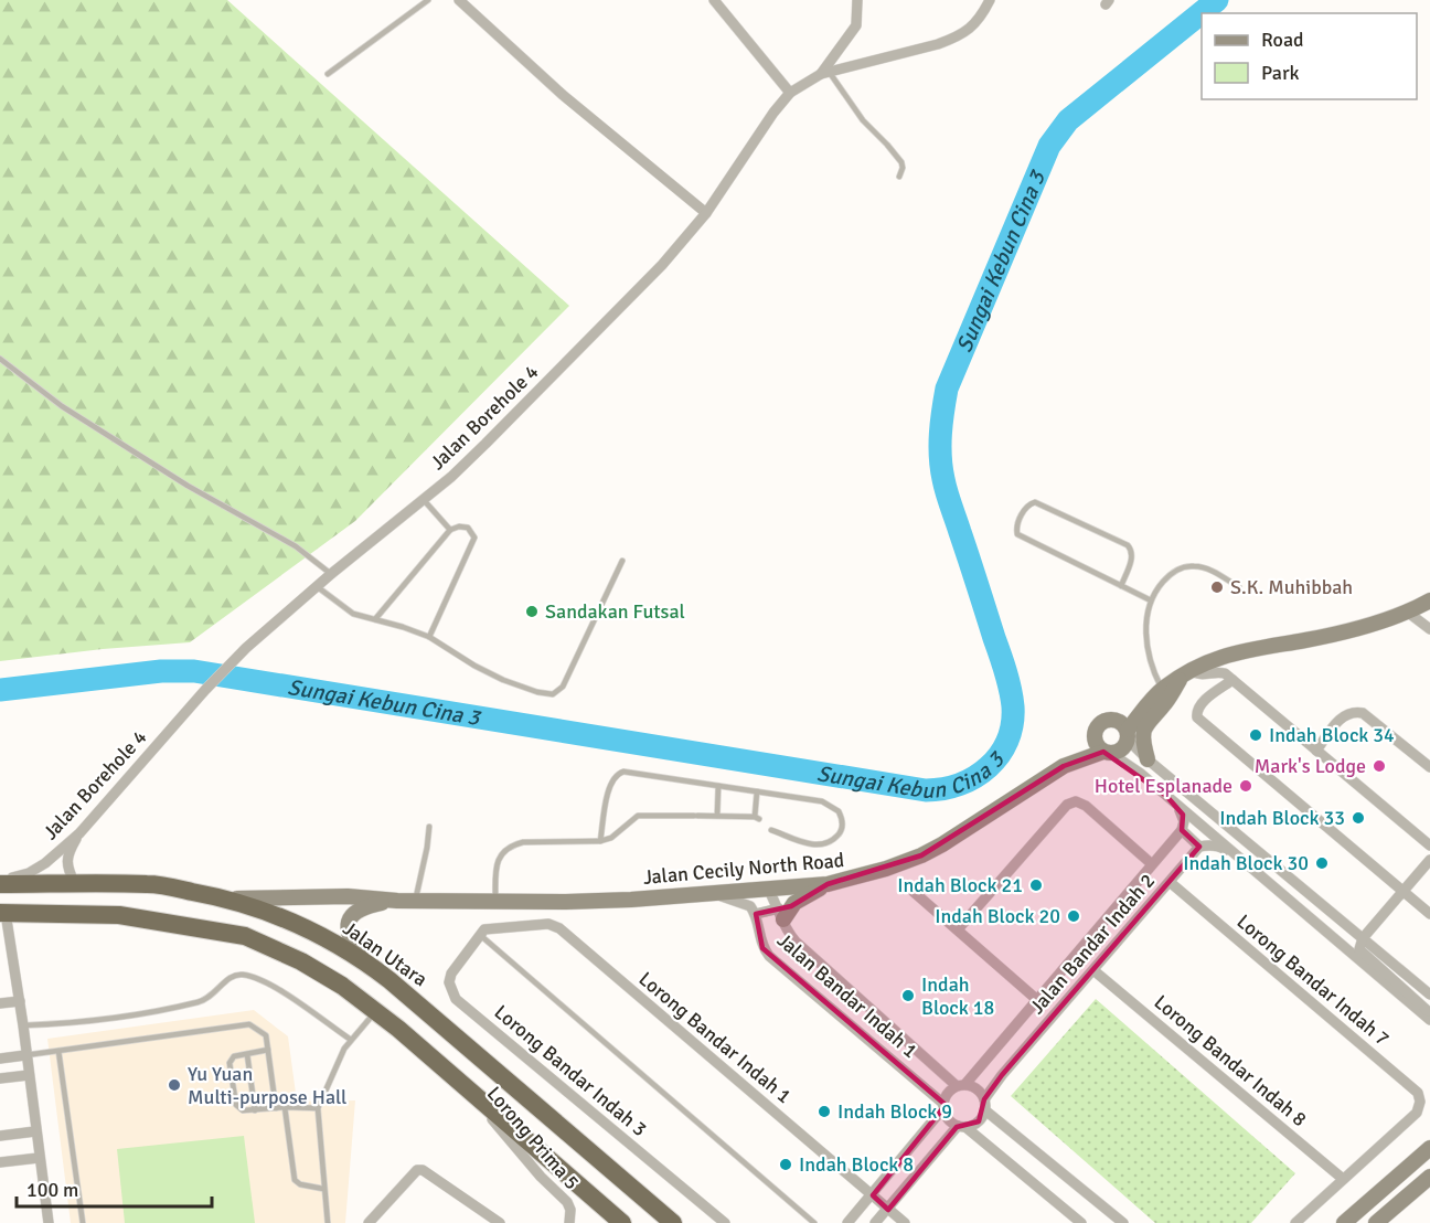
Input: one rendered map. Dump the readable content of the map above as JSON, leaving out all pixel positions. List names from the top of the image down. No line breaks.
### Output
{"streets":{"highway":["Jalan Utara"],"main road":["Jalan Cecily North Road"],"street":["Jalan Borehole 4","Jalan Bandar Indah 2","Lorong Bandar Indah 7","Jalan Bandar Indah 1","Lorong Bandar Indah 1","Lorong Bandar Indah 8","Lorong Bandar Indah 3","Lorong Prima 5"]},"crossings":[["Jalan Borehole 4","Jalan Utara"],["Jalan Cecily North Road","Jalan Utara"],["Jalan Cecily North Road","Jalan Bandar Indah 1"],["Jalan Bandar Indah 2","Lorong Bandar Indah 7"],["Jalan Bandar Indah 2","Jalan Bandar Indah 1"],["Jalan Bandar Indah 2","Lorong Bandar Indah 8"],["Lorong Bandar Indah 7","Lorong Bandar Indah 8"],["Lorong Bandar Indah 1","Lorong Bandar Indah 3"]],"water":["Sungai Kebun Cina 3"],"places":["S.K. Muhibbah","Sandakan Futsal","Indah Block 34","Mark's Lodge","Hotel Esplanade","Indah Block 33","Indah Block 30","Indah Block 21","Indah Block 20","Indah Block 18","Yu Yuan Multi-purpose Hall","Indah Block 9","Indah Block 8"],"legend":["Road","Park"],"scale_bar":"100 m"}
